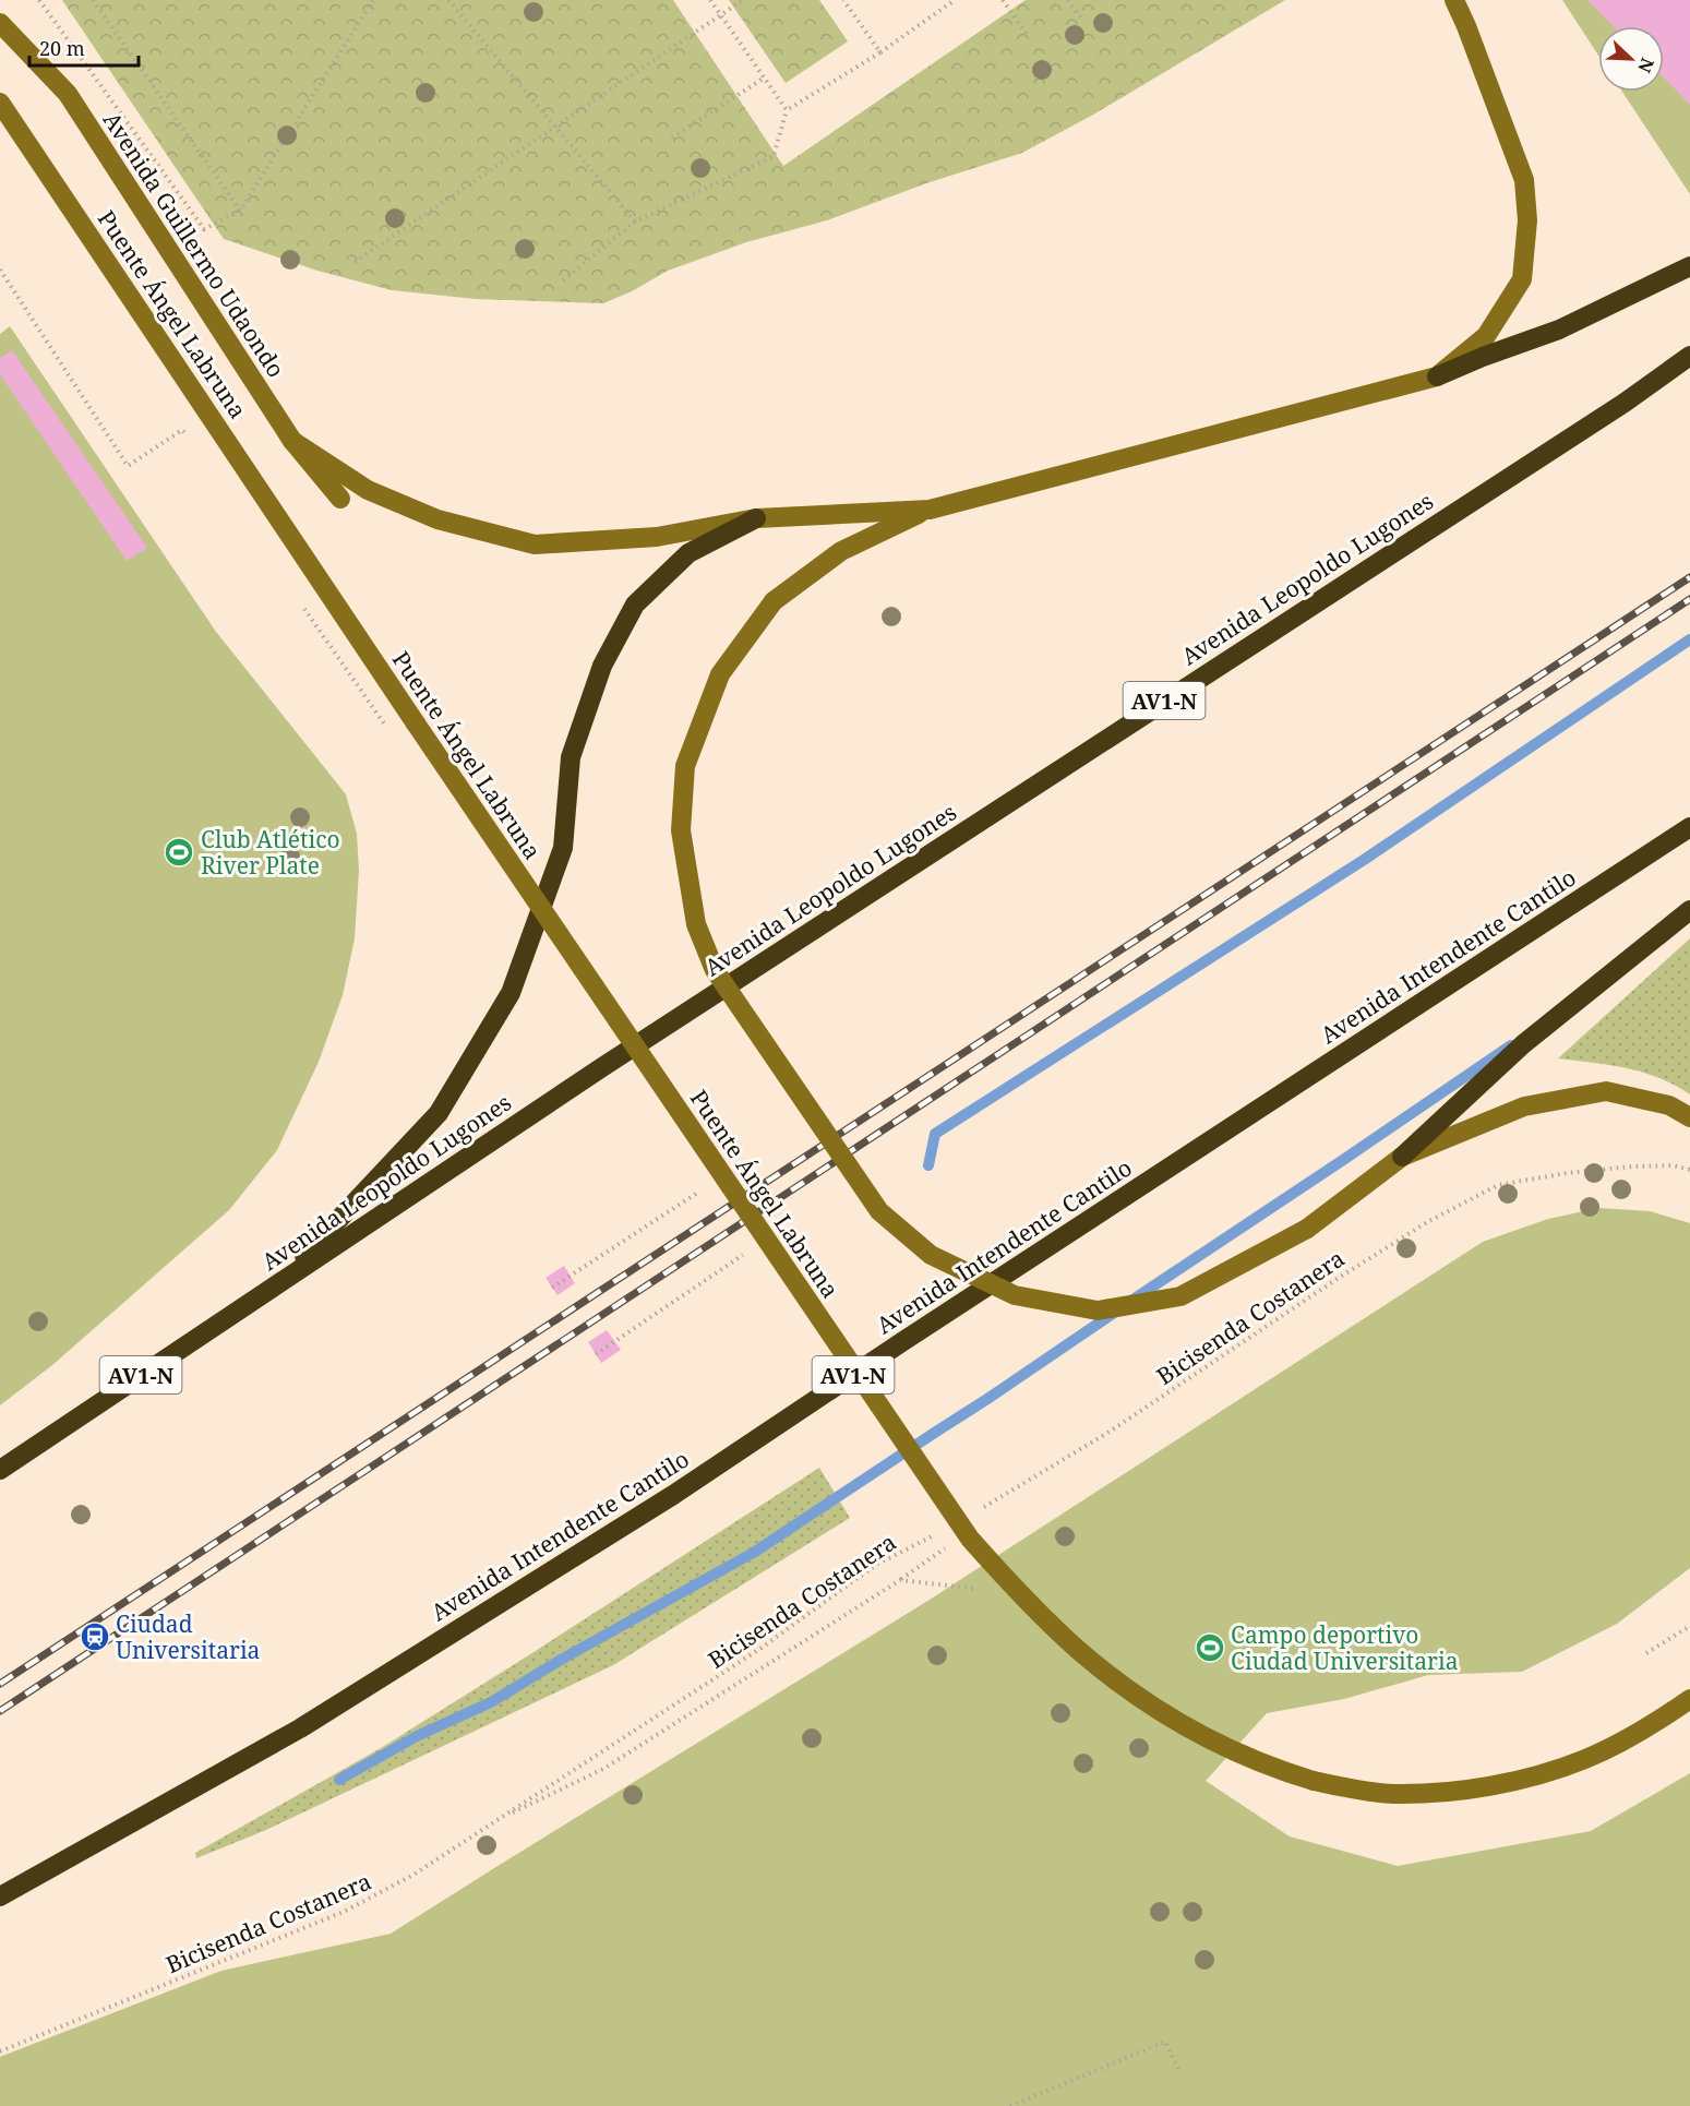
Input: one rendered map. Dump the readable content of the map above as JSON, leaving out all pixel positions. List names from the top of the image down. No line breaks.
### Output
{"streets":{"highway":["Avenida Leopoldo Lugones","AV1-N","Avenida Intendente Cantilo"],"main road":["Avenida Guillermo Udaondo","Puente Ángel Labruna"],"path":["Bicisenda Costanera"]},"places":{"sports":["Club Atlético River Plate","Campo deportivo Ciudad Universitaria"],"station":["Ciudad Universitaria"]},"scale_bar":"20 m","north":"bottom right"}
